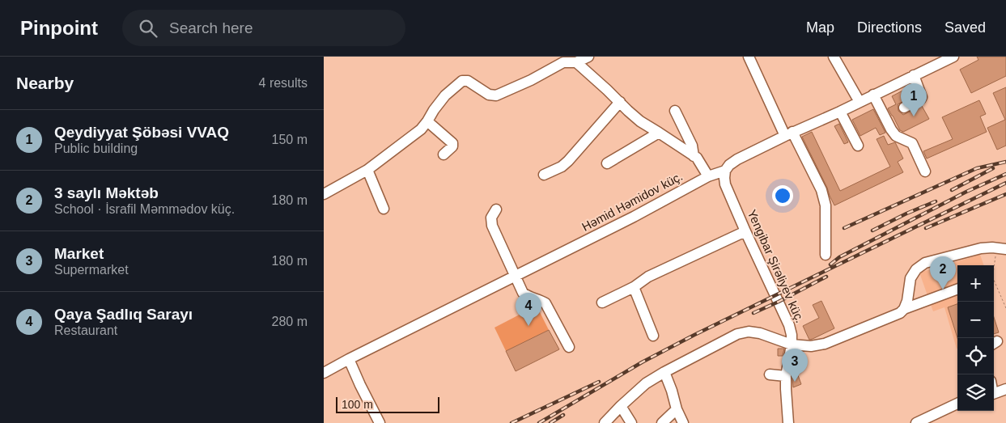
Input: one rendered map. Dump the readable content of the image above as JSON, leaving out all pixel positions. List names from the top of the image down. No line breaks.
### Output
{"streets":{"street":["Həmid Həmidov küç.","Yengibar Şirəliyev küç."]},"crossings":[["Həmid Həmidov küç.","Yengibar Şirəliyev küç."]],"scale_bar":"100 m","page":{"header":"Pinpoint","search":"Search here","nav":["Map","Directions","Saved"],"heading":["Nearby","4 results"],"pins":["1","2","4","3"],"list":[{"mark":"1","name":"Qeydiyyat Şöbəsi VVAQ","note":"Public building","value":"150 m"},{"mark":"2","name":"3 saylı Məktəb","note":"School · İsrafil Məmmədov küç.","value":"180 m"},{"mark":"3","name":"Market","note":"Supermarket","value":"180 m"},{"mark":"4","name":"Qaya Şadlıq Sarayı","note":"Restaurant","value":"280 m"}],"map_buttons":["+","−"],"scale":"100 m"}}
